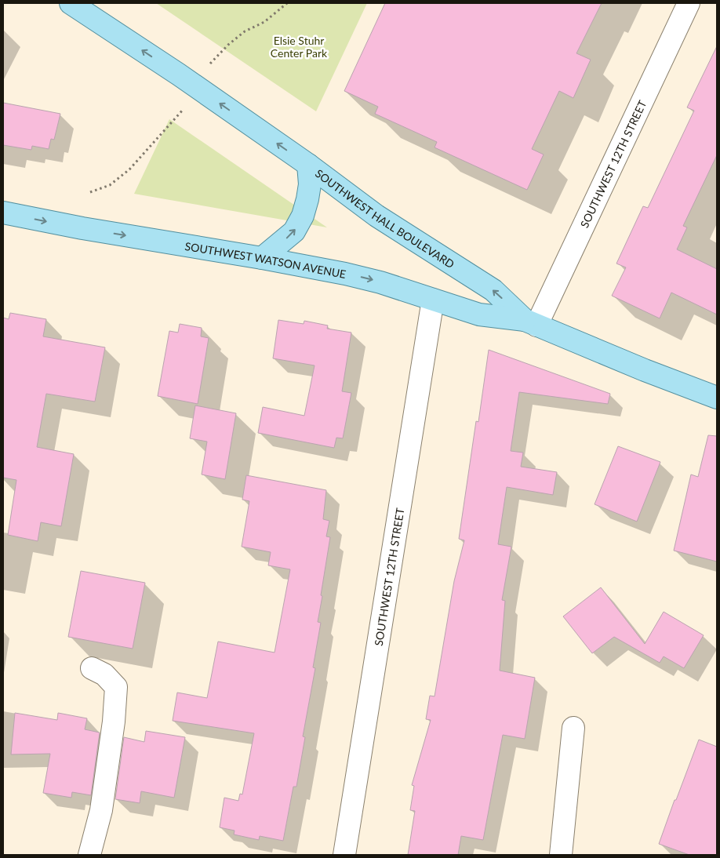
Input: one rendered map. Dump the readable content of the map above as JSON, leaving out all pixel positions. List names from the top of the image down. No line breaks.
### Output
{"streets":{"main road":["SOUTHWEST HALL BOULEVARD","SOUTHWEST WATSON AVENUE"],"street":["SOUTHWEST 12TH STREET"]},"crossings":[["SOUTHWEST 12TH STREET","SOUTHWEST HALL BOULEVARD"],["SOUTHWEST 12TH STREET","SOUTHWEST WATSON AVENUE"],["SOUTHWEST HALL BOULEVARD","SOUTHWEST WATSON AVENUE"]],"one_way":["SOUTHWEST HALL BOULEVARD","SOUTHWEST WATSON AVENUE"],"parks":["Elsie Stuhr Center Park"]}
